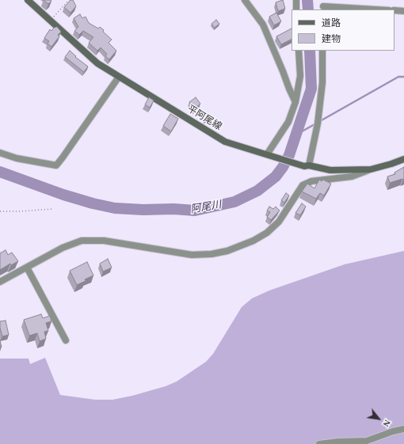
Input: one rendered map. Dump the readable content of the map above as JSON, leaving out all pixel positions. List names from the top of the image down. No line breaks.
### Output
{"streets":{"main road":["平阿尾線"]},"water":["阿尾川"],"legend":["道路","建物"],"north":"bottom right"}
